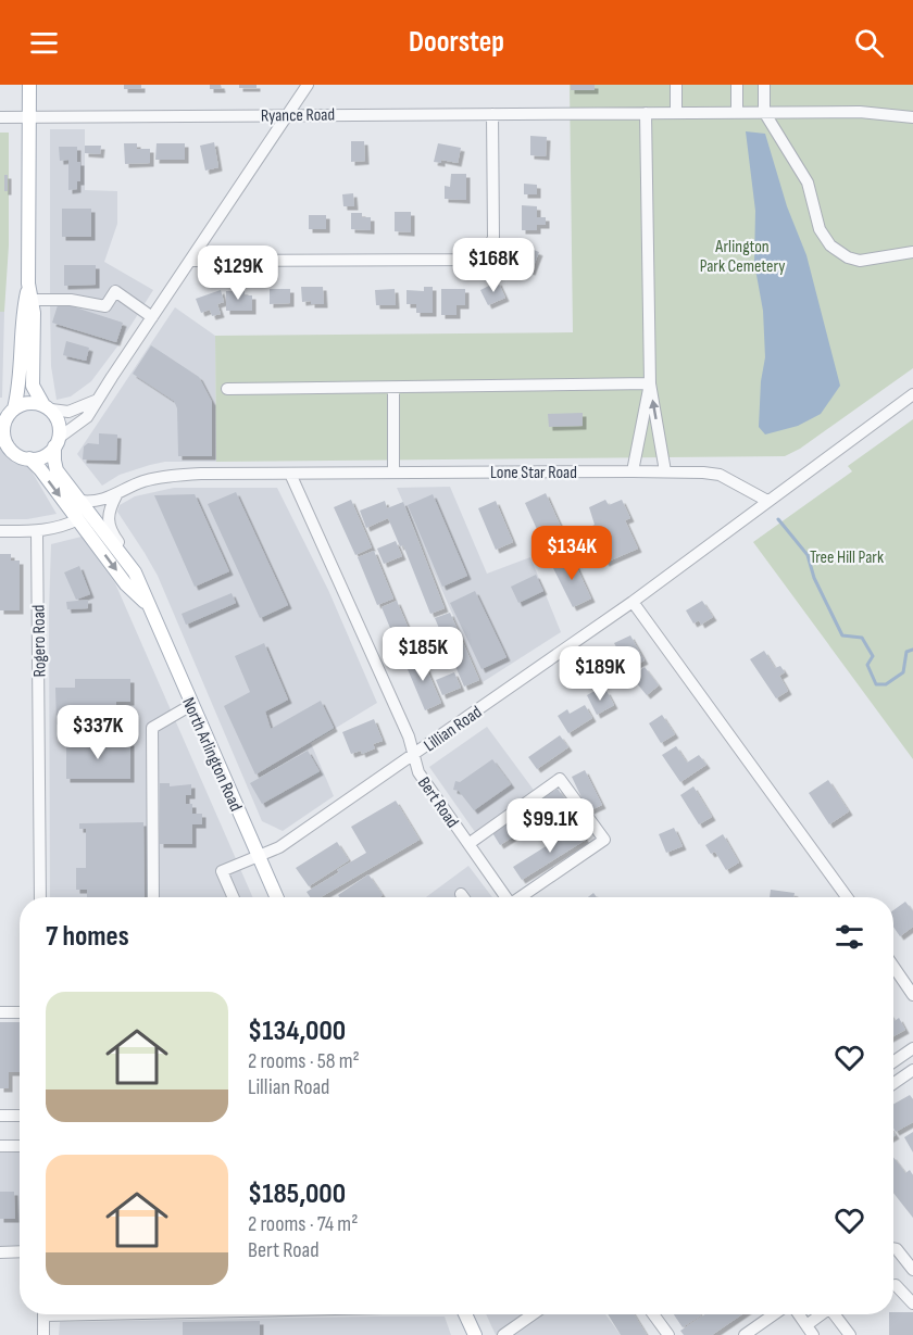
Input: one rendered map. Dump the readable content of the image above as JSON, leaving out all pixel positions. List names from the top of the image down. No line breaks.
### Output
{"streets":{"main road":["North Arlington Road"],"street":["Ryance Road","Lone Star Road","Rogero Road","Lillian Road","Bert Road"]},"crossings":[["Lone Star Road","Lillian Road"],["Lone Star Road","North Arlington Road"],["Lone Star Road","Bert Road"],["Lillian Road","North Arlington Road"],["Lillian Road","Bert Road"]],"parks":["Arlington Park Cemetery","Tree Hill Park"],"page":{"header":"Doorstep","price":["$168K","$129K","$134K","$185K","$189K","$337K","$99.1K"],"heading":"7 homes","list":[{"name":"$134,000","note":"2 rooms · 58 m² · Lillian Road"},{"name":"$185,000","note":"2 rooms · 74 m² · Bert Road"}]}}
